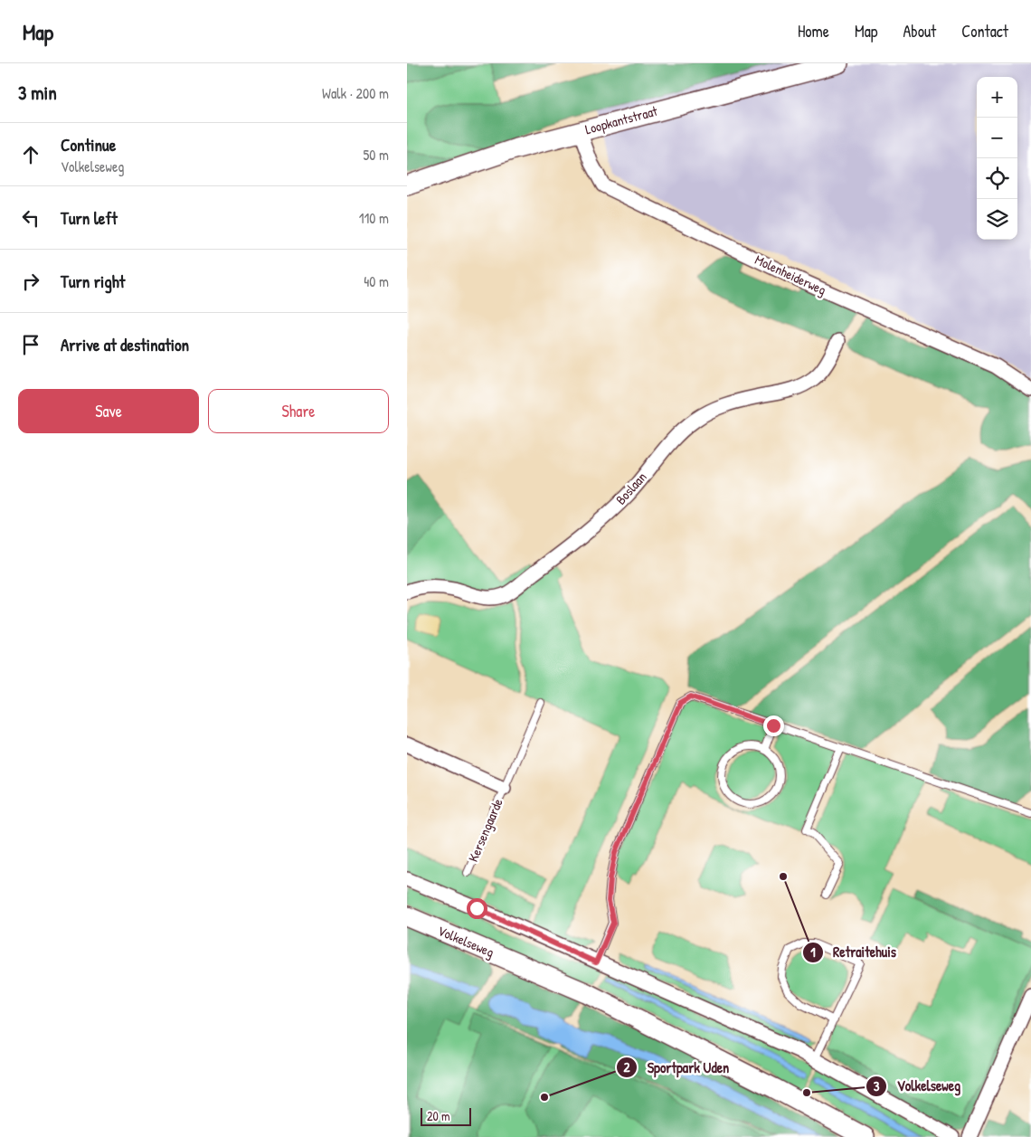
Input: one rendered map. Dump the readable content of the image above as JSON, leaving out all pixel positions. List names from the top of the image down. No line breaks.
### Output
{"streets":{"street":["Loopkantstraat","Molenheiderweg","Boslaan","Kersengaarde","Volkelseweg"]},"crossings":[["Loopkantstraat","Molenheiderweg"]],"places":["Retraitehuis","Volkelseweg","Sportpark Uden"],"scale_bar":"20 m","page":{"header":"Map","nav":["Home","Map","About","Contact"],"heading":["3 min","Walk · 200 m"],"map_buttons":["+","−"],"list":[["Continue","Volkelseweg","50 m"],["Turn left","110 m"],["Turn right","40 m"],"Arrive at destination"],"buttons":["Save","Share"],"scale":"20 m"}}
